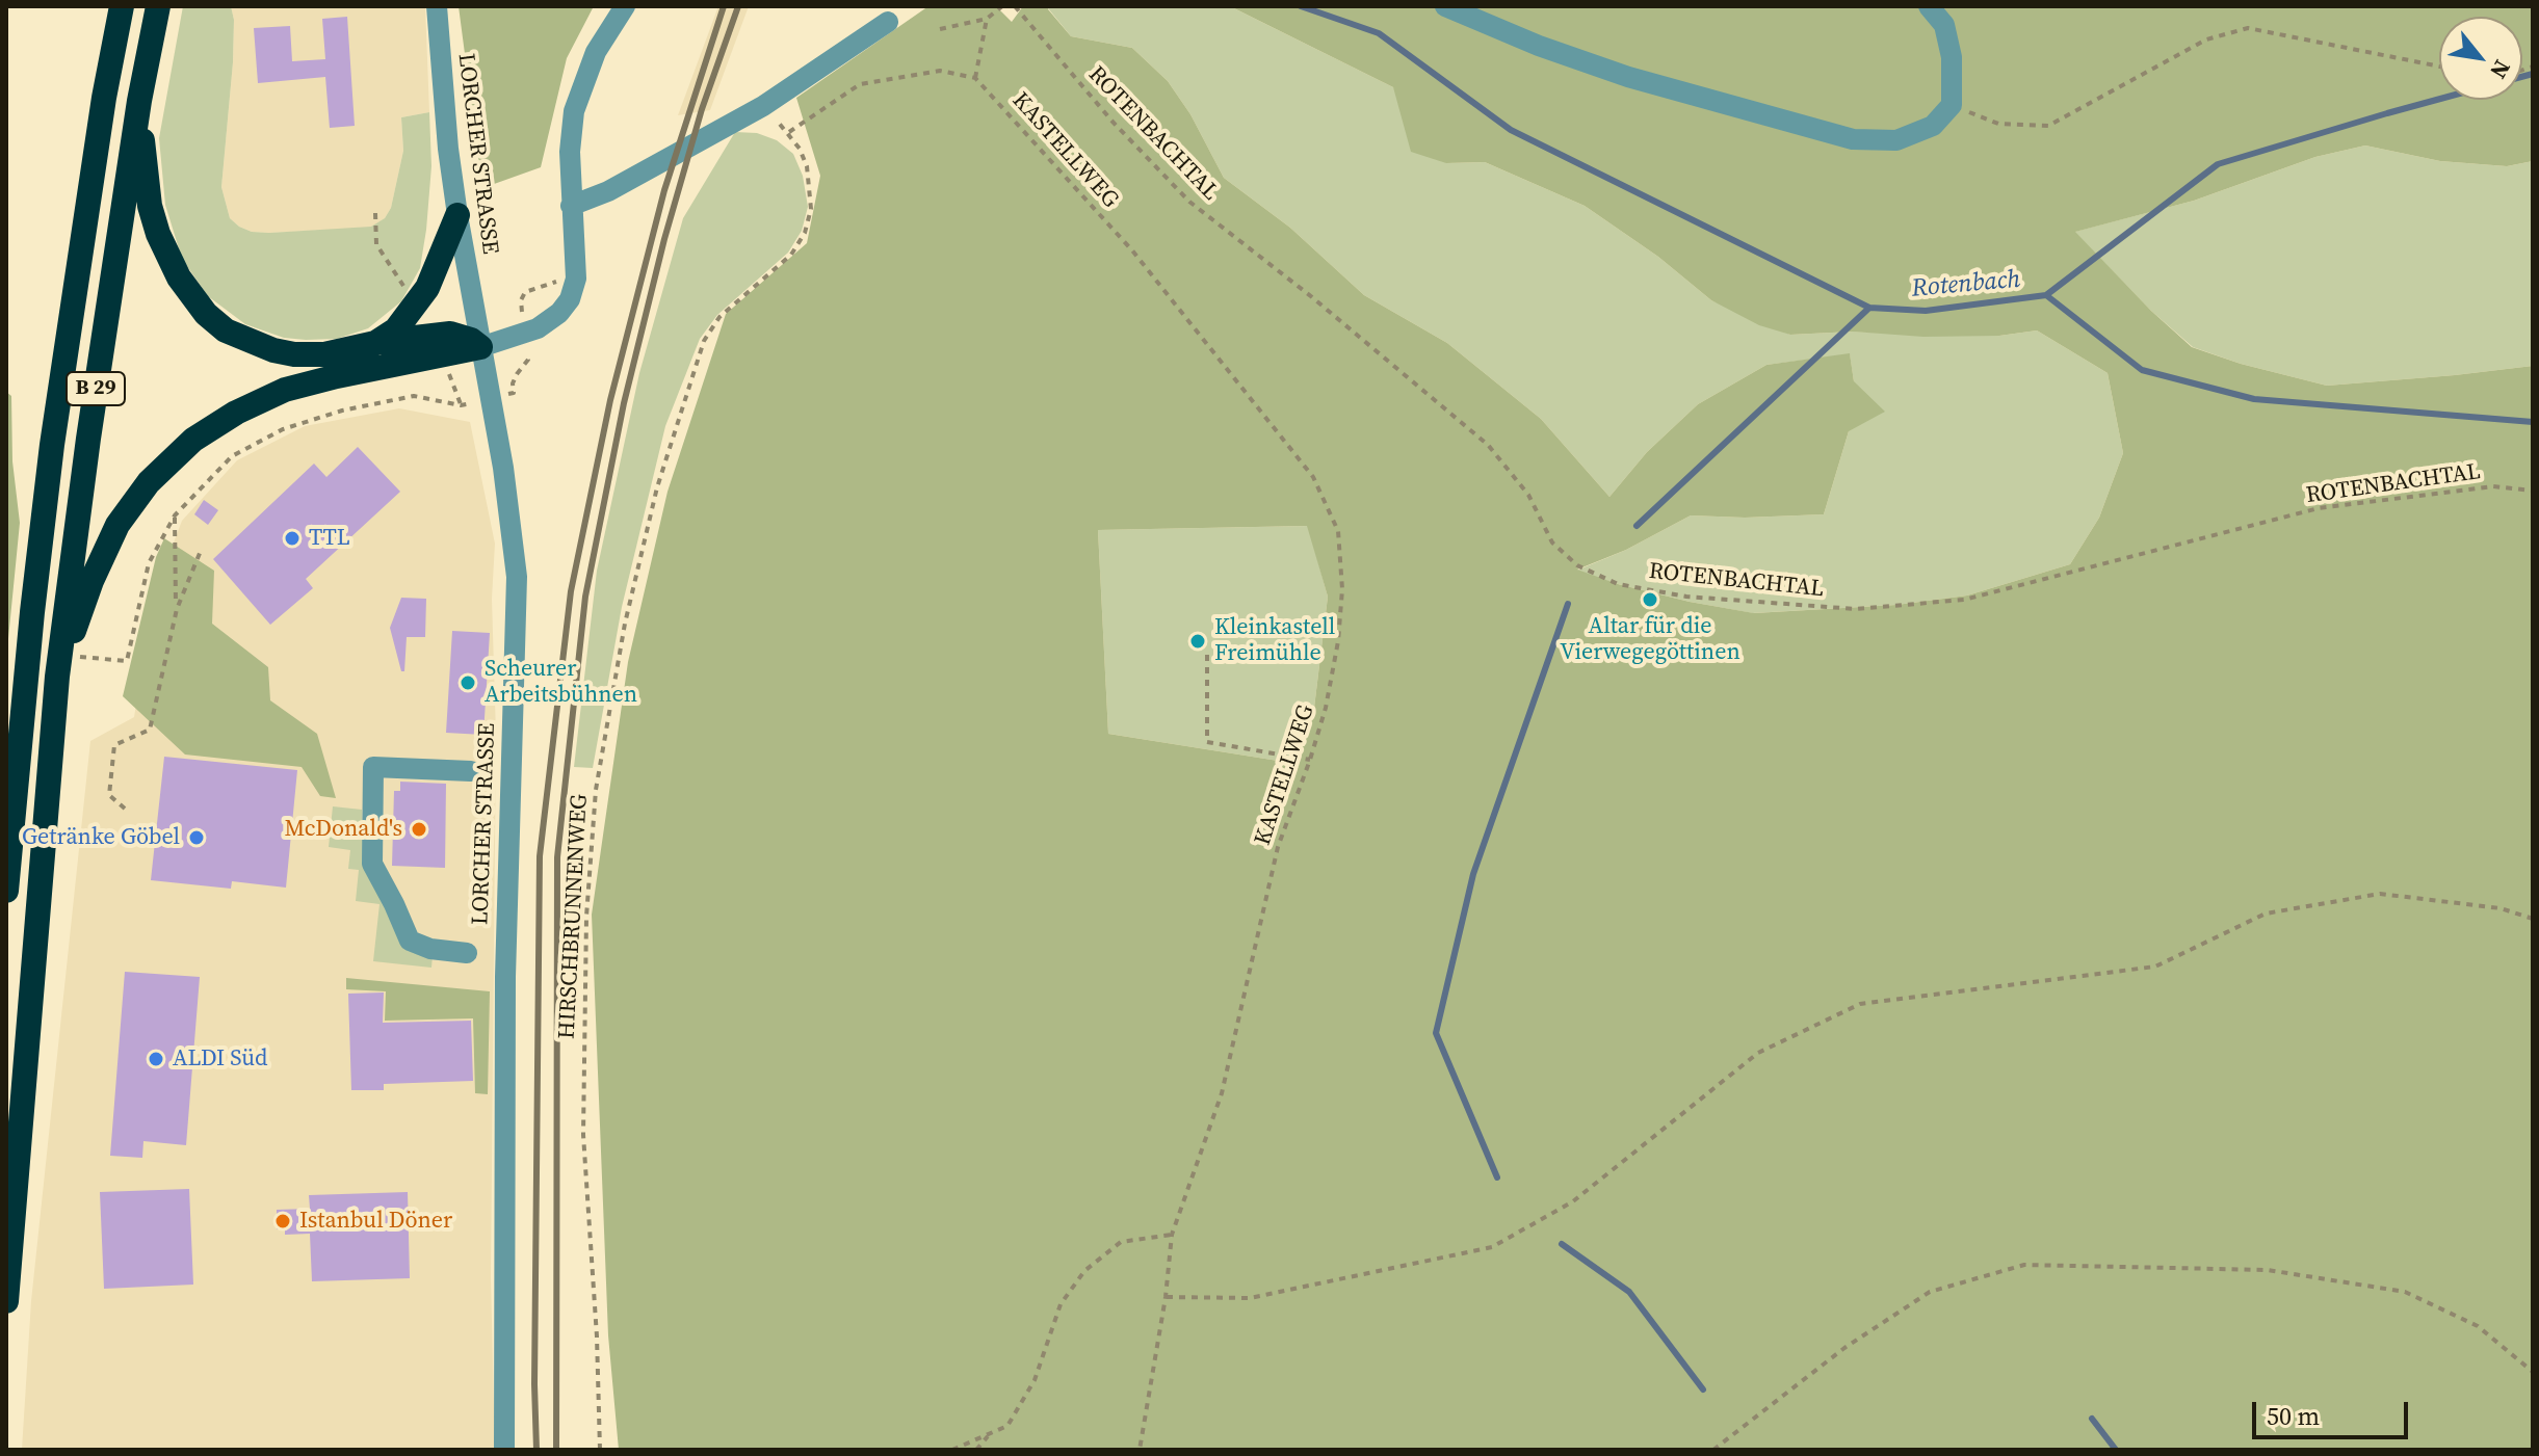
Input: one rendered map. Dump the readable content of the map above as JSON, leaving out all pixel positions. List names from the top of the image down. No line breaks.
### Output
{"streets":{"highway":["B 29"],"street":["LORCHER STRASSE"],"path":["ROTENBACHTAL","KASTELLWEG","HIRSCHBRUNNENWEG"]},"water":["Rotenbach"],"places":["TTL","Altar für die Vierwegegöttinen","Kleinkastell Freimühle","Scheurer Arbeitsbühnen","McDonald's","Getränke Göbel","ALDI Süd","Istanbul Döner"],"scale_bar":"50 m","north":"bottom right"}
